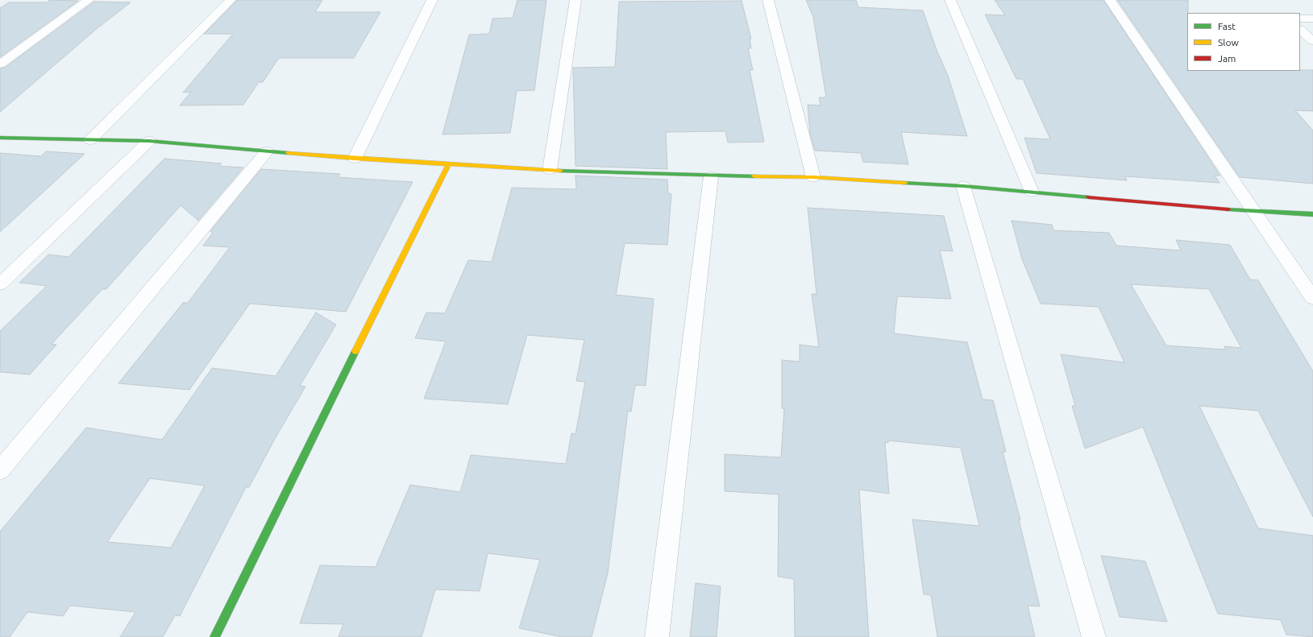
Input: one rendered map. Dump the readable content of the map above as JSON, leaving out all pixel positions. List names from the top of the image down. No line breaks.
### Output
{"legend":["Fast","Slow","Jam"]}
